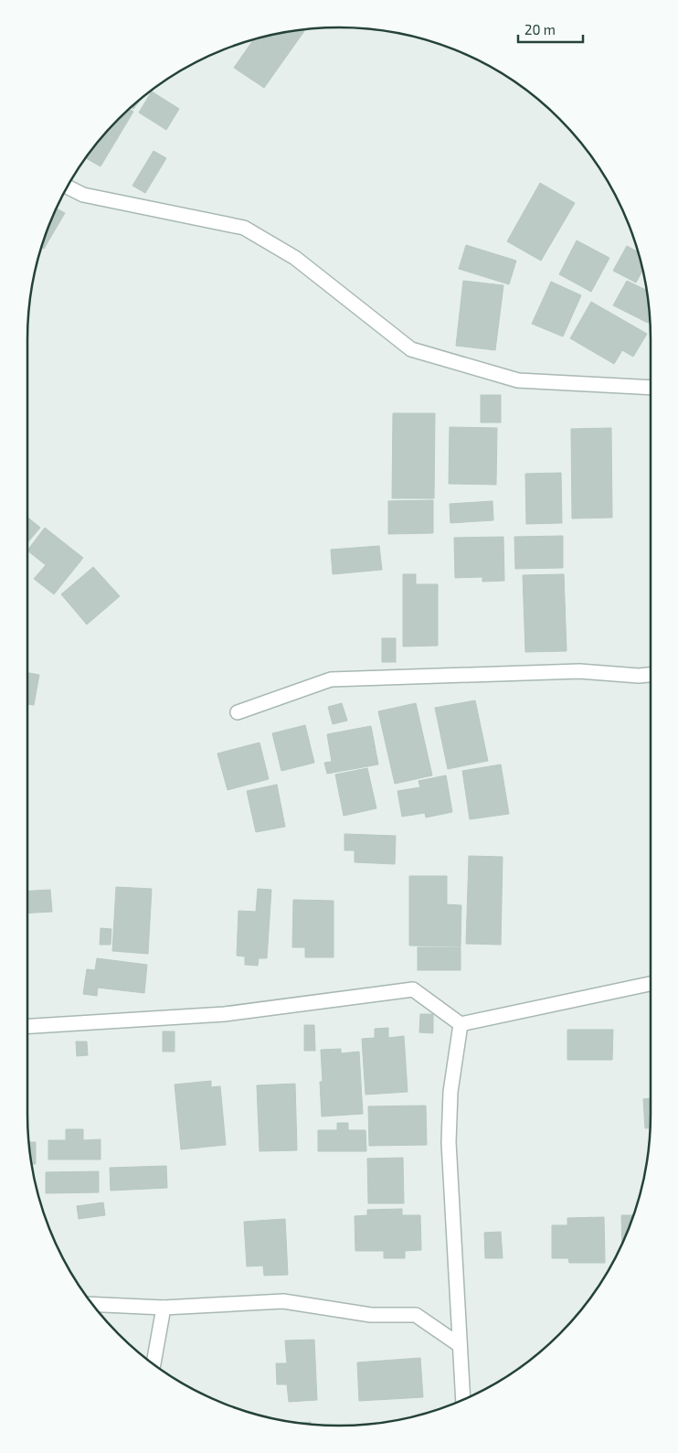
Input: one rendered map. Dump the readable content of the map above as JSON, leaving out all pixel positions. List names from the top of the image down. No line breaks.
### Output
{"scale_bar":"20 m"}
